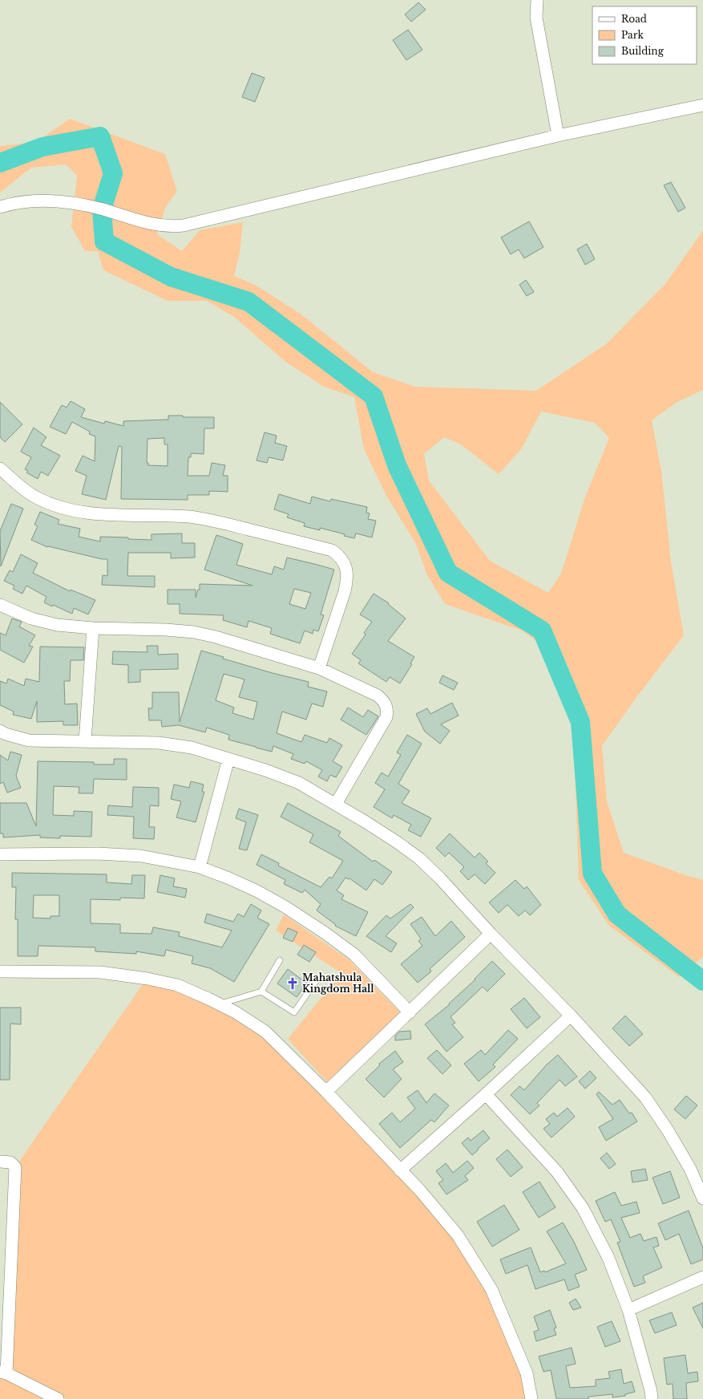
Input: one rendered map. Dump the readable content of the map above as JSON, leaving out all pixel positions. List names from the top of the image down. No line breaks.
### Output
{"places":{"church":["Mahatshula Kingdom Hall"]},"legend":["Road","Park","Building"]}
